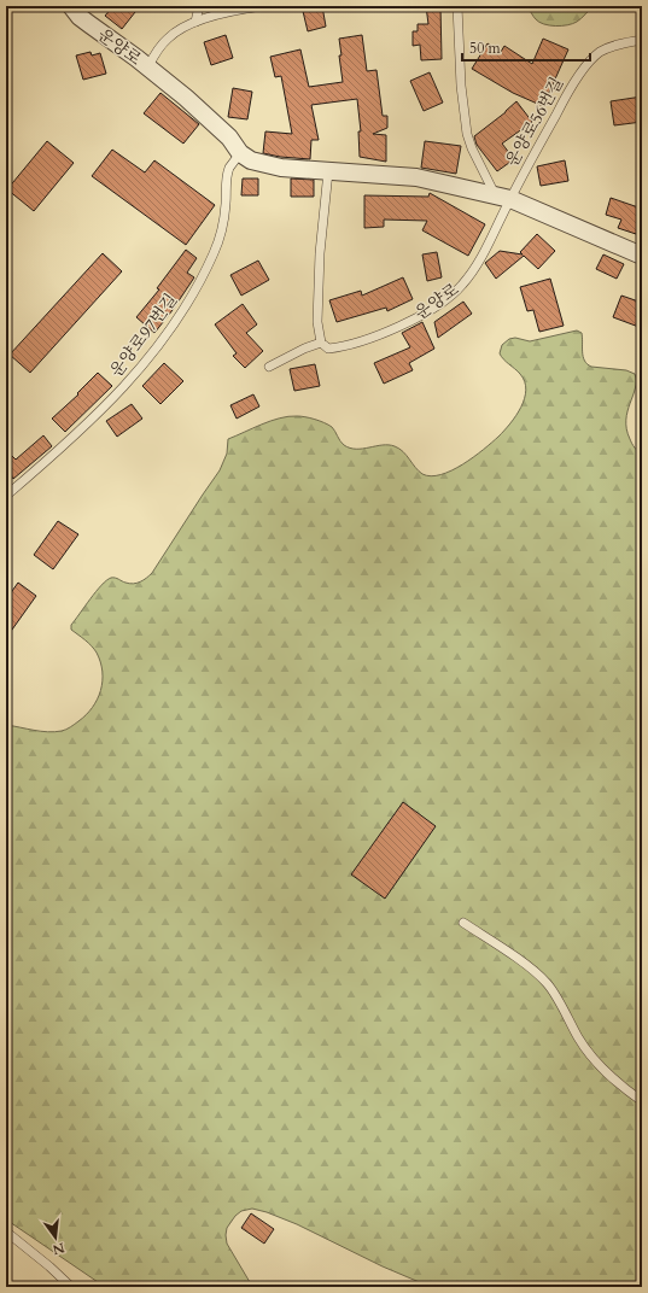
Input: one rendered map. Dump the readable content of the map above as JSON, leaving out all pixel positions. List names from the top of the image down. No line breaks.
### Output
{"streets":{"street":["운양로"],"lane":["운양로56번길","운양로97번길"]},"crossings":[["운양로","운양로56번길"],["운양로","운양로97번길"]],"scale_bar":"50 m","north":"bottom"}
